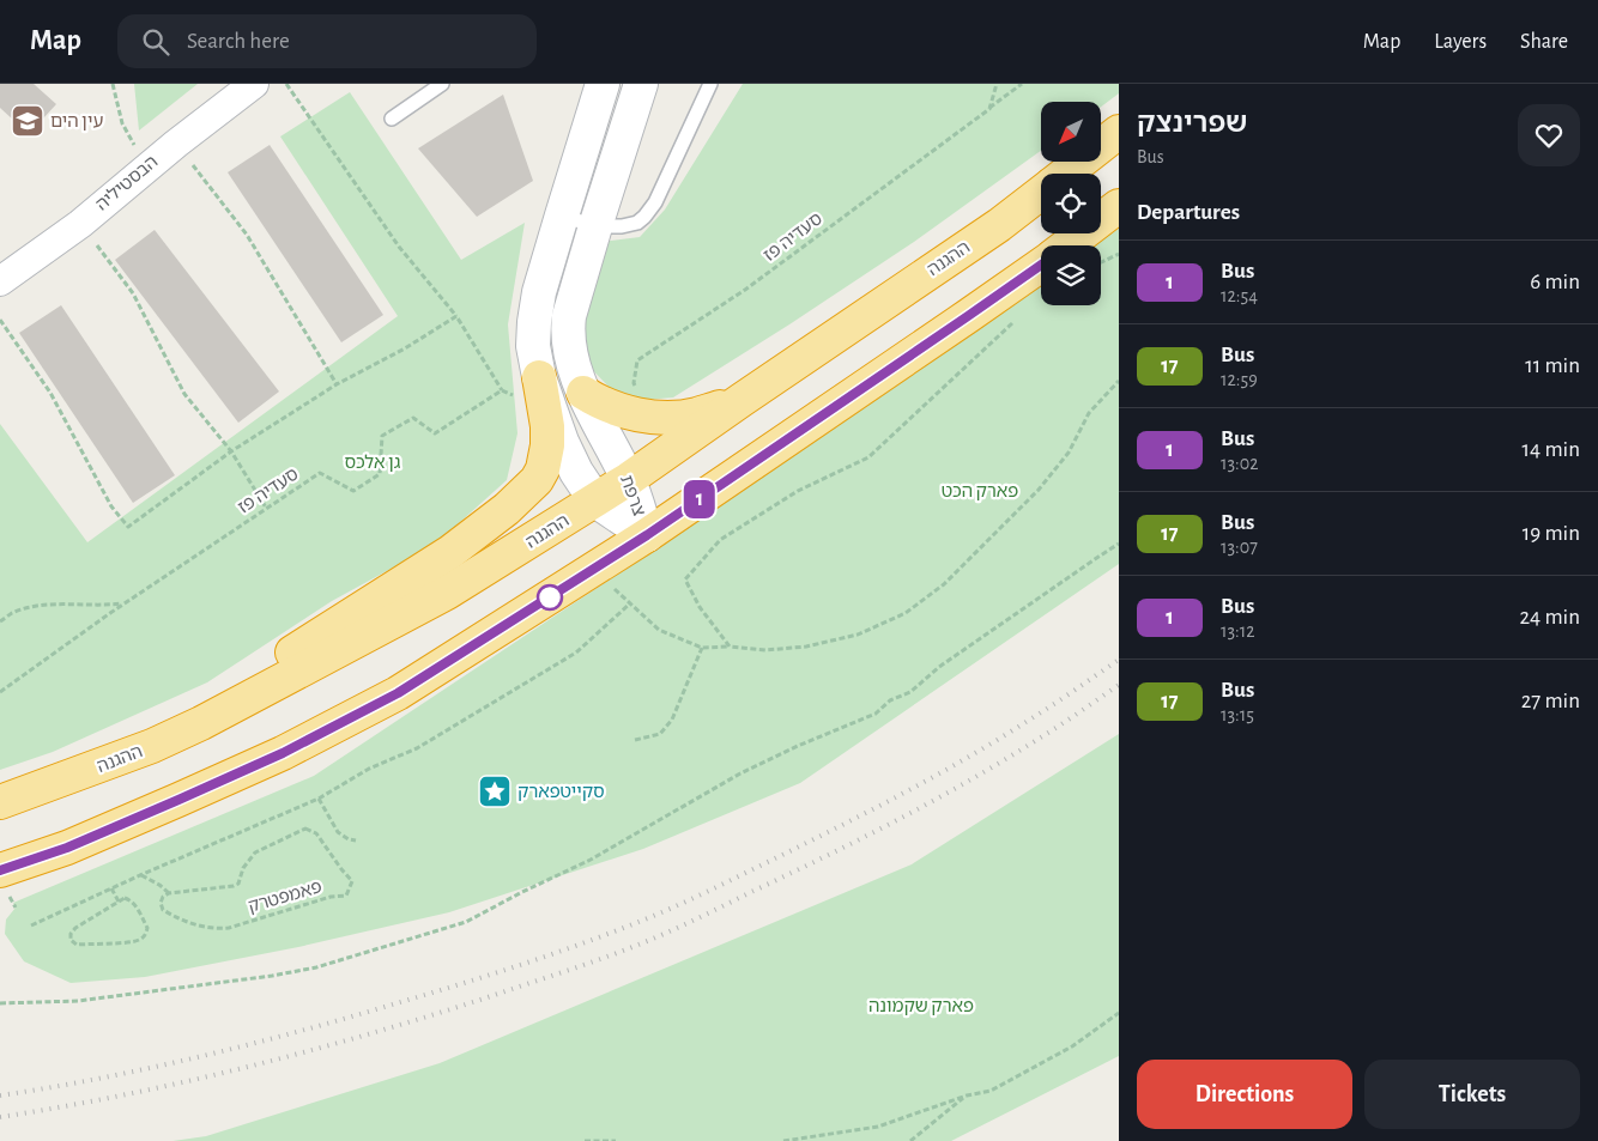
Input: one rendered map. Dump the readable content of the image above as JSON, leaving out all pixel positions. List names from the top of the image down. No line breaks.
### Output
{"streets":{"highway":["ההגנה"],"street":["הבסטיליה","צרפת"],"path":["סעדיה פז","פאמפטרק"]},"crossings":[["ההגנה","צרפת"]],"parks":["גן אלכס","פארק הכט","פארק שקמונה"],"places":{"school or university":["עין הים"],"place":["סקייטפארק"]},"lines":["bus line 1"],"north":"bottom left","page":{"header":"Map","search":"Search here","nav":["Map","Layers","Share"],"on_map":"1","heading":[["שפרינצק","Bus"],"Departures"],"list":[{"mark":"1","name":"Bus","note":"12:54","value":"6 min"},{"mark":"17","name":"Bus","note":"12:59","value":"11 min"},{"mark":"1","name":"Bus","note":"13:02","value":"14 min"},{"mark":"17","name":"Bus","note":"13:07","value":"19 min"},{"mark":"1","name":"Bus","note":"13:12","value":"24 min"},{"mark":"17","name":"Bus","note":"13:15","value":"27 min"}],"buttons":["Directions","Tickets"]}}
